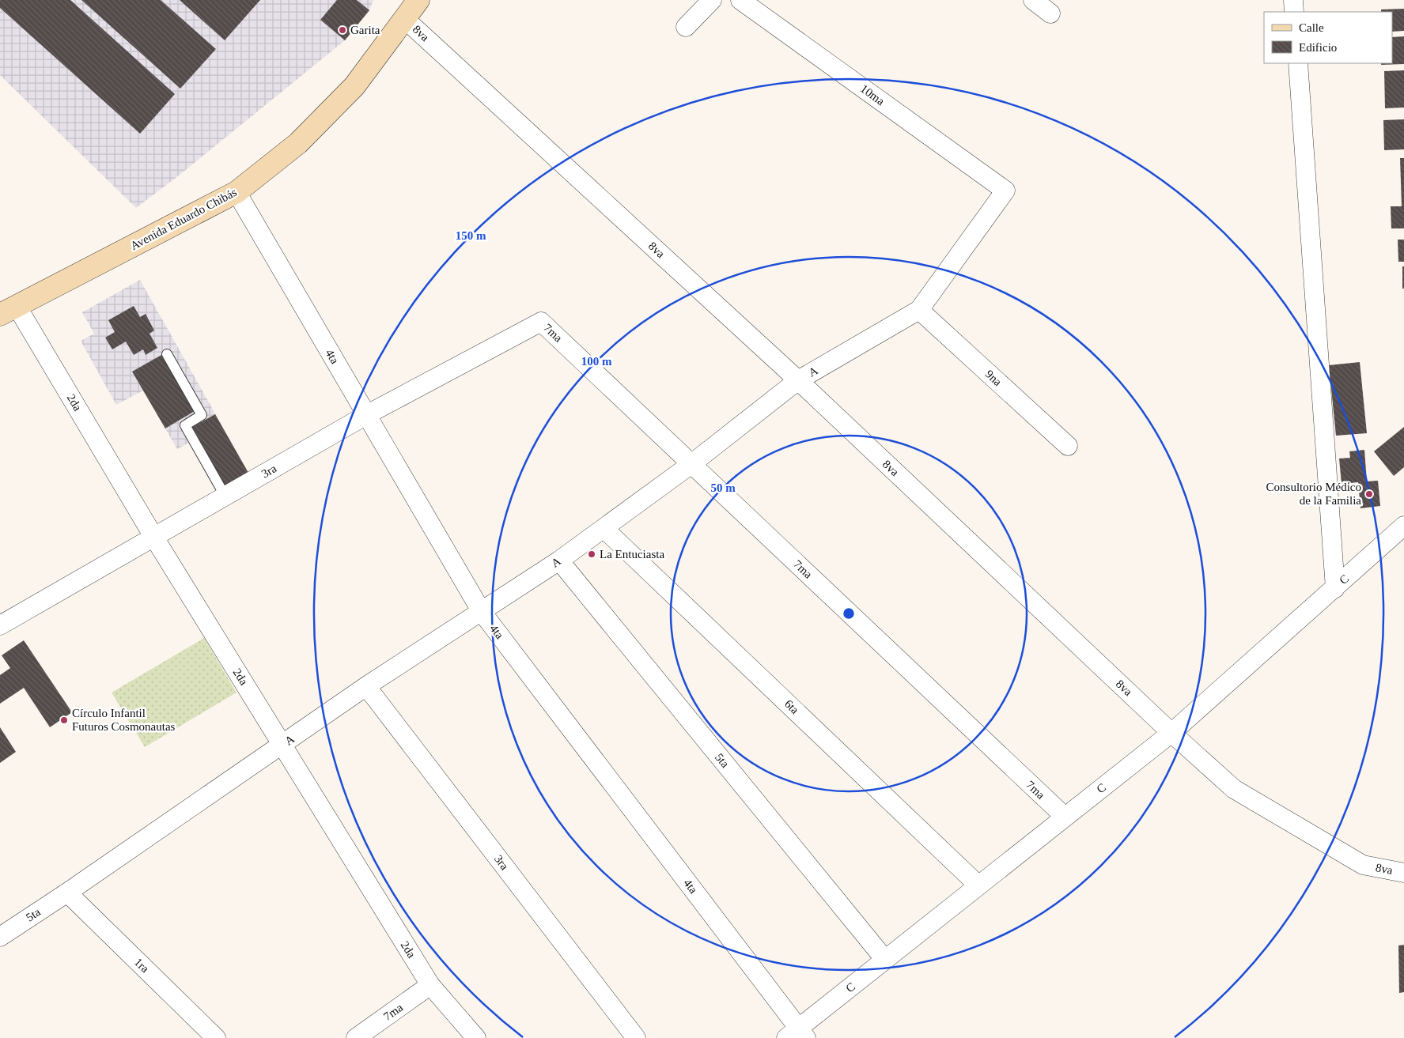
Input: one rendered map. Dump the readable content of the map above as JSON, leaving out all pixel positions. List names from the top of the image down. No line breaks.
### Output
{"streets":{"main road":["Avenida Eduardo Chibás"],"street":["8va","10ma","7ma","4ta","A","9na","2da","3ra","C","6ta","5ta","1ra"]},"crossings":[["8va","Avenida Eduardo Chibás"],["8va","A"],["8va","C"],["10ma","A"],["Avenida Eduardo Chibás","4ta"],["Avenida Eduardo Chibás","2da"],["7ma","A"],["7ma","2da"],["7ma","3ra"],["7ma","C"],["4ta","A"],["4ta","3ra"],["4ta","C"],["A","9na"],["A","2da"],["A","3ra"],["A","6ta"],["A","5ta"],["A","1ra"],["2da","3ra"],["C","6ta"],["C","5ta"],["5ta","1ra"]],"places":["Garita","Consultorio Médico de la Familia","La Entuciasta","Círculo Infantil Futuros Cosmonautas"],"legend":["Calle","Edificio"],"rings":["150 m","100 m","50 m"]}
